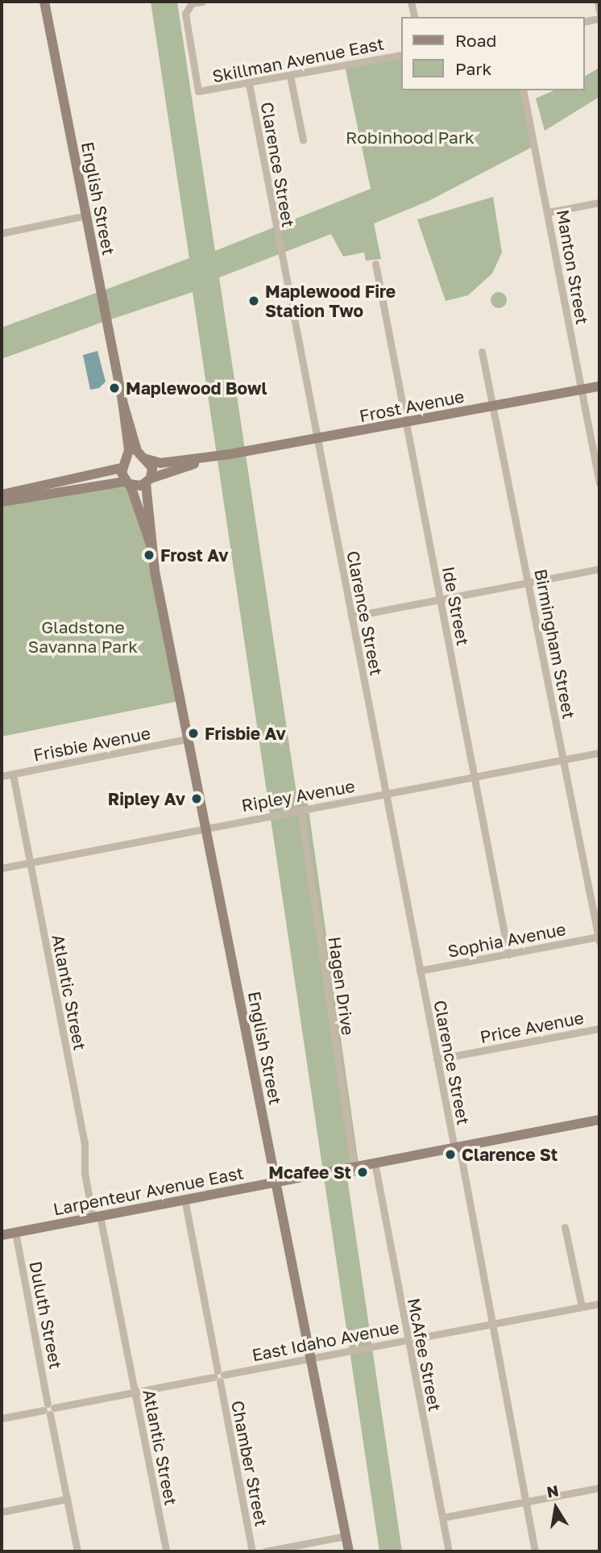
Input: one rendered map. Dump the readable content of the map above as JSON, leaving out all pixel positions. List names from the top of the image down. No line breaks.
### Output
{"streets":{"street":["Skillman Avenue East","Clarence Street","English Street","Manton Street","Frost Avenue","Ide Street","Birmingham Street","Frisbie Avenue","Ripley Avenue","Sophia Avenue","Hagen Drive","Atlantic Street","Price Avenue","Larpenteur Avenue East","Duluth Street","East Idaho Avenue","McAfee Street","Chamber Street"]},"crossings":[["Skillman Avenue East","Clarence Street"],["Clarence Street","Frost Avenue"],["Clarence Street","Ripley Avenue"],["Clarence Street","Sophia Avenue"],["Clarence Street","Price Avenue"],["Clarence Street","Larpenteur Avenue East"],["Clarence Street","East Idaho Avenue"],["English Street","Frost Avenue"],["English Street","Frisbie Avenue"],["English Street","Ripley Avenue"],["English Street","Larpenteur Avenue East"],["English Street","East Idaho Avenue"],["Manton Street","Frost Avenue"],["Frost Avenue","Ide Street"],["Frost Avenue","Birmingham Street"],["Ide Street","Ripley Avenue"],["Ide Street","Sophia Avenue"],["Birmingham Street","Ripley Avenue"],["Birmingham Street","Sophia Avenue"],["Frisbie Avenue","Atlantic Street"],["Ripley Avenue","Hagen Drive"],["Ripley Avenue","Atlantic Street"],["Hagen Drive","Larpenteur Avenue East"],["Atlantic Street","Larpenteur Avenue East"],["Atlantic Street","East Idaho Avenue"],["Larpenteur Avenue East","Duluth Street"],["Larpenteur Avenue East","McAfee Street"],["Larpenteur Avenue East","Chamber Street"],["Duluth Street","East Idaho Avenue"],["East Idaho Avenue","McAfee Street"],["East Idaho Avenue","Chamber Street"]],"parks":["Robinhood Park","Gladstone Savanna Park"],"places":["Maplewood Fire Station Two","Maplewood Bowl","Frost Av","Frisbie Av","Ripley Av","Clarence St","Mcafee St"],"legend":["Road","Park"],"north":"top"}
